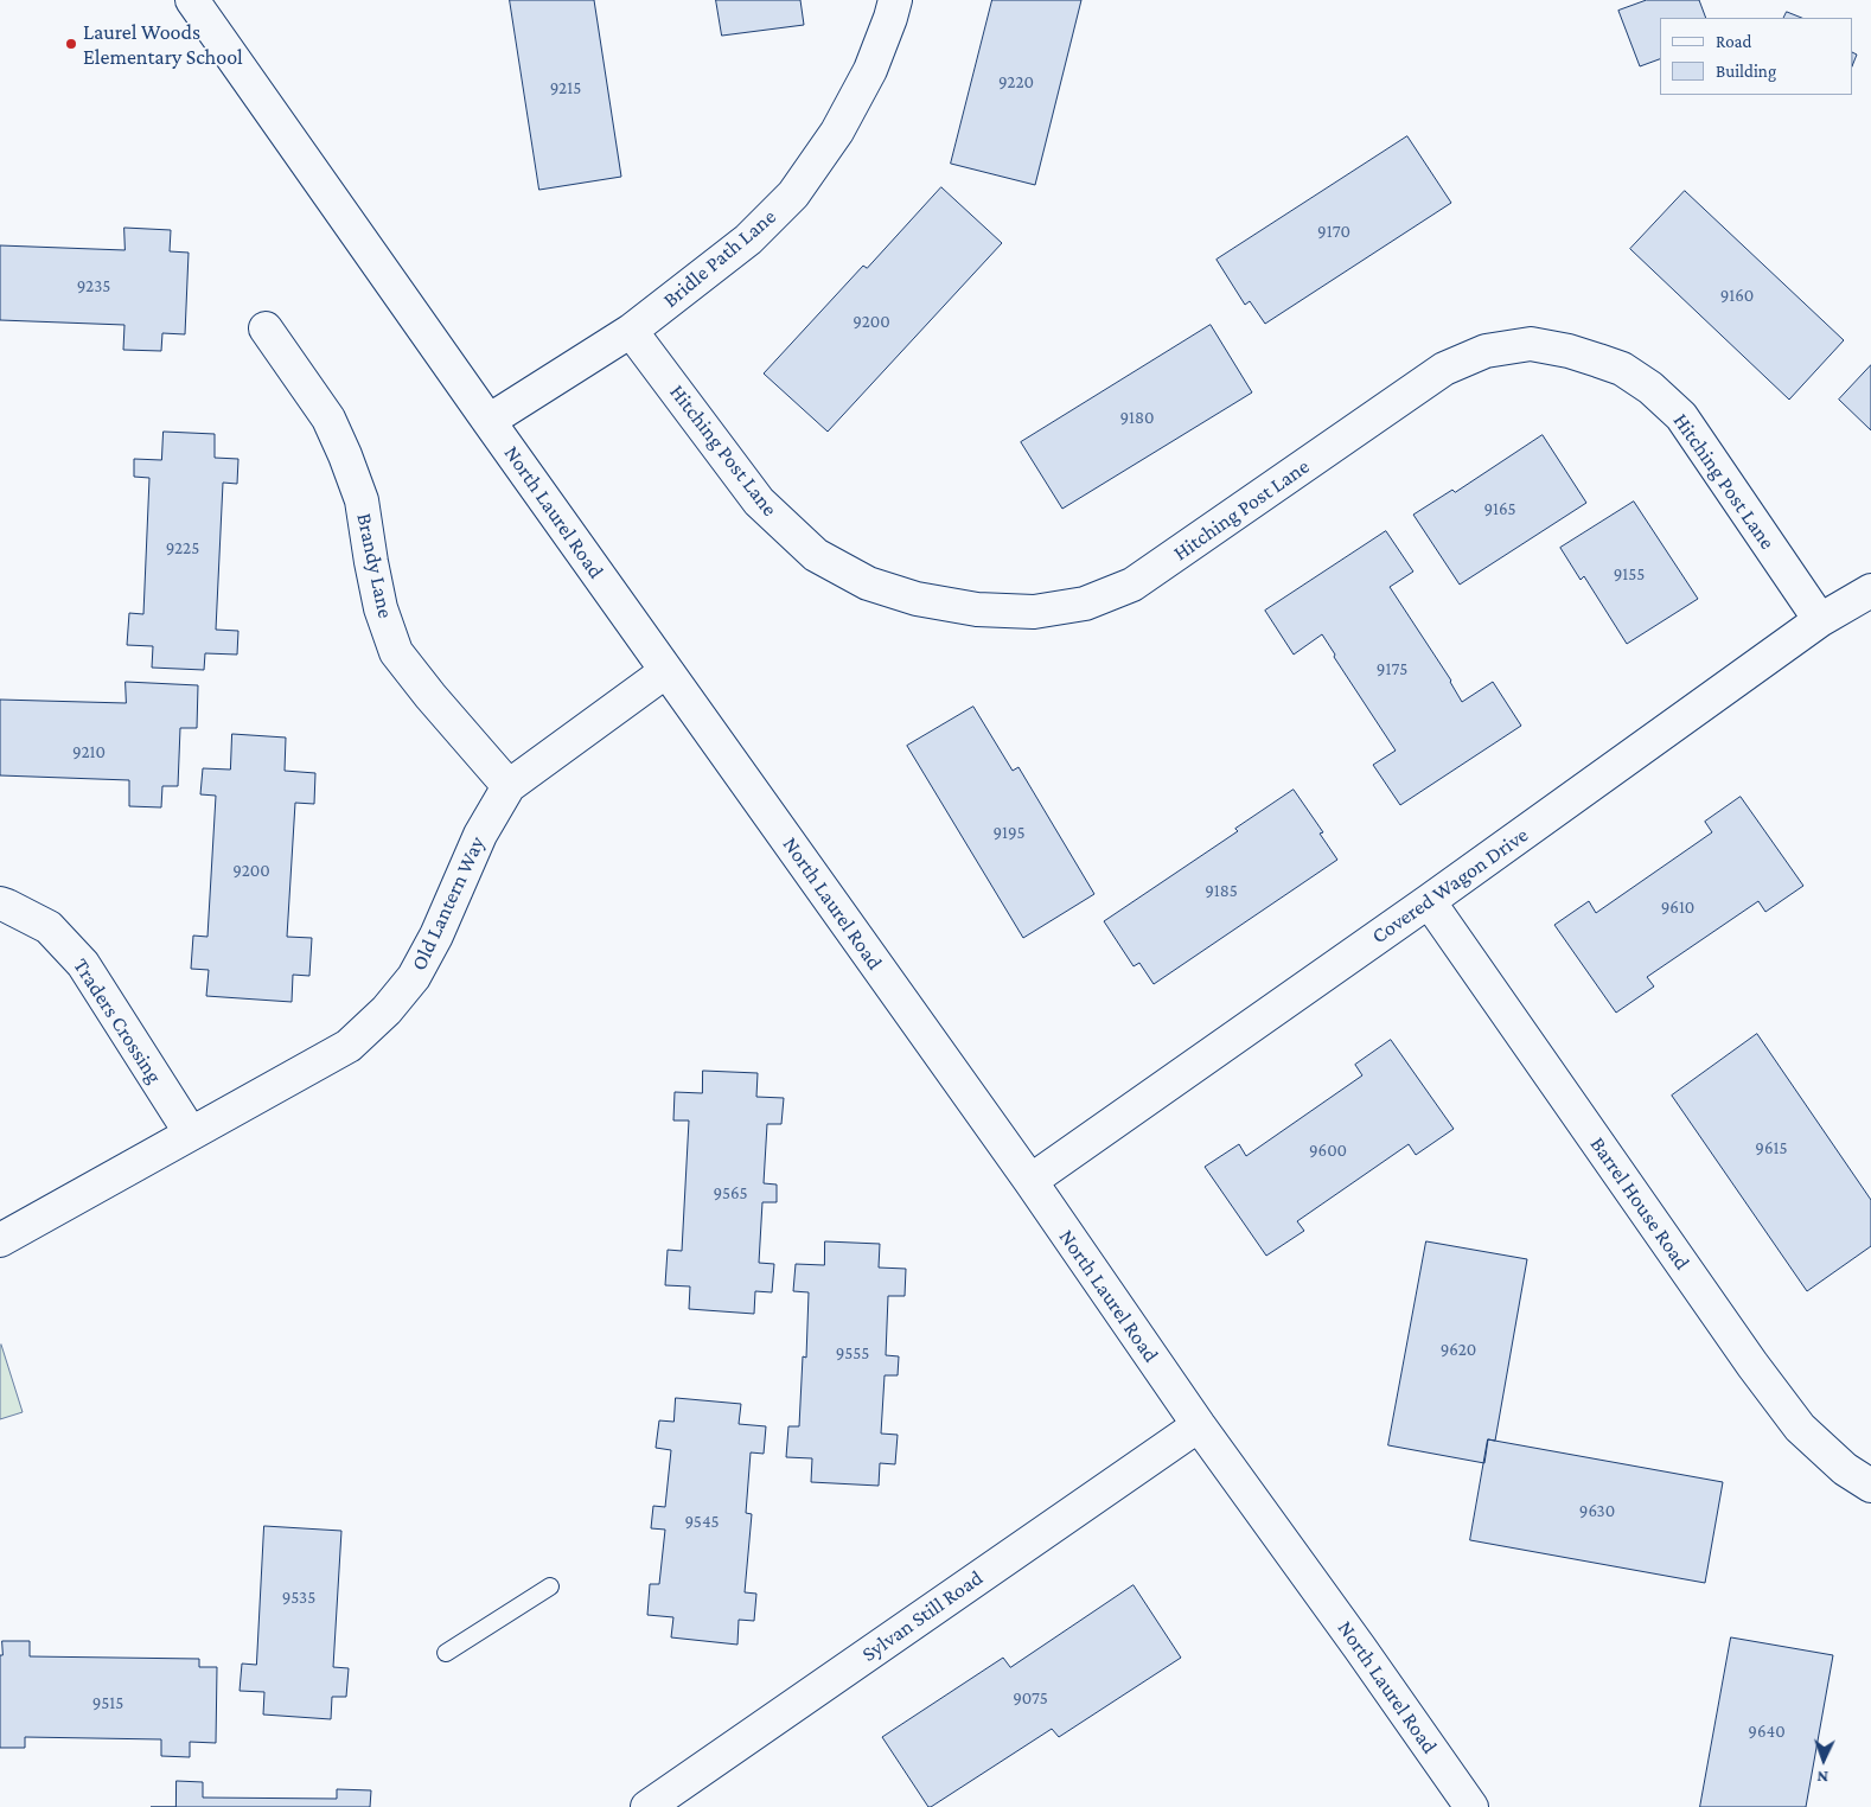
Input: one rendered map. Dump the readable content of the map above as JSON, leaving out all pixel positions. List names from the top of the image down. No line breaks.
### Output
{"streets":{"street":["Bridle Path Lane","Hitching Post Lane","North Laurel Road","Brandy Lane","Covered Wagon Drive","Old Lantern Way","Traders Crossing","Barrel House Road","Sylvan Still Road"]},"crossings":[["Bridle Path Lane","Hitching Post Lane"],["Bridle Path Lane","North Laurel Road"],["Hitching Post Lane","Covered Wagon Drive"],["North Laurel Road","Covered Wagon Drive"],["North Laurel Road","Old Lantern Way"],["North Laurel Road","Sylvan Still Road"],["Brandy Lane","Old Lantern Way"],["Covered Wagon Drive","Barrel House Road"],["Old Lantern Way","Traders Crossing"]],"places":["Laurel Woods Elementary School"],"house_numbers":["9220","9215","9170","9235","9160","9200","9180","9165","9225","9155","9175","9210","9195","9200","9185","9610","9615","9600","9565","9620","9555","9630","9545","9535","9075","9515","9640"],"legend":["Road","Building"],"north":"bottom"}
